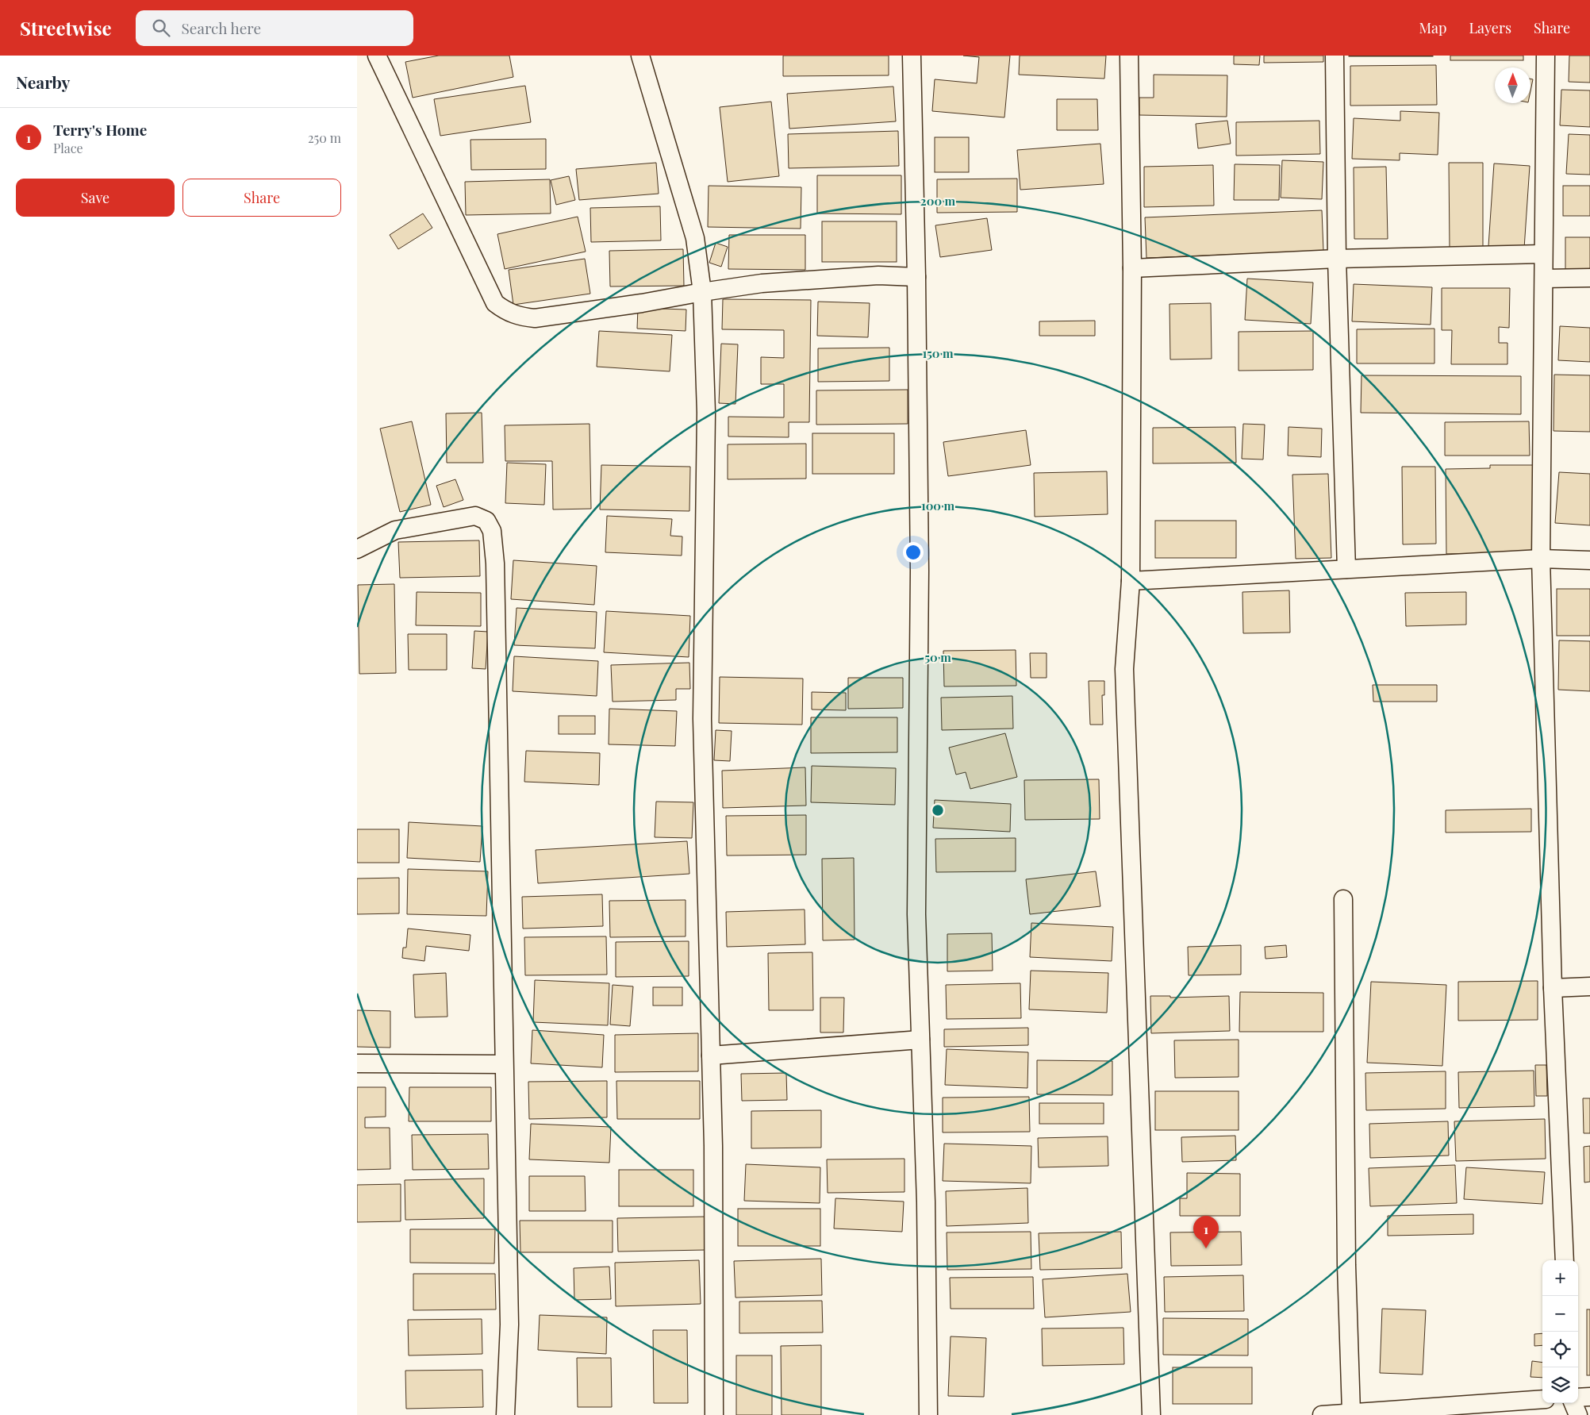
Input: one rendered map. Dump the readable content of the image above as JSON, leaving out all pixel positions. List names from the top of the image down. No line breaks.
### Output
{"north":"top","page":{"header":"Streetwise","search":"Search here","nav":["Map","Layers","Share"],"heading":"Nearby","list":[{"mark":"1","name":"Terry's Home","note":"Place","value":"250 m"}],"buttons":["Save","Share"],"pins":"1","map_buttons":["+","−"]},"rings":["200 m","150 m","100 m","50 m"]}
